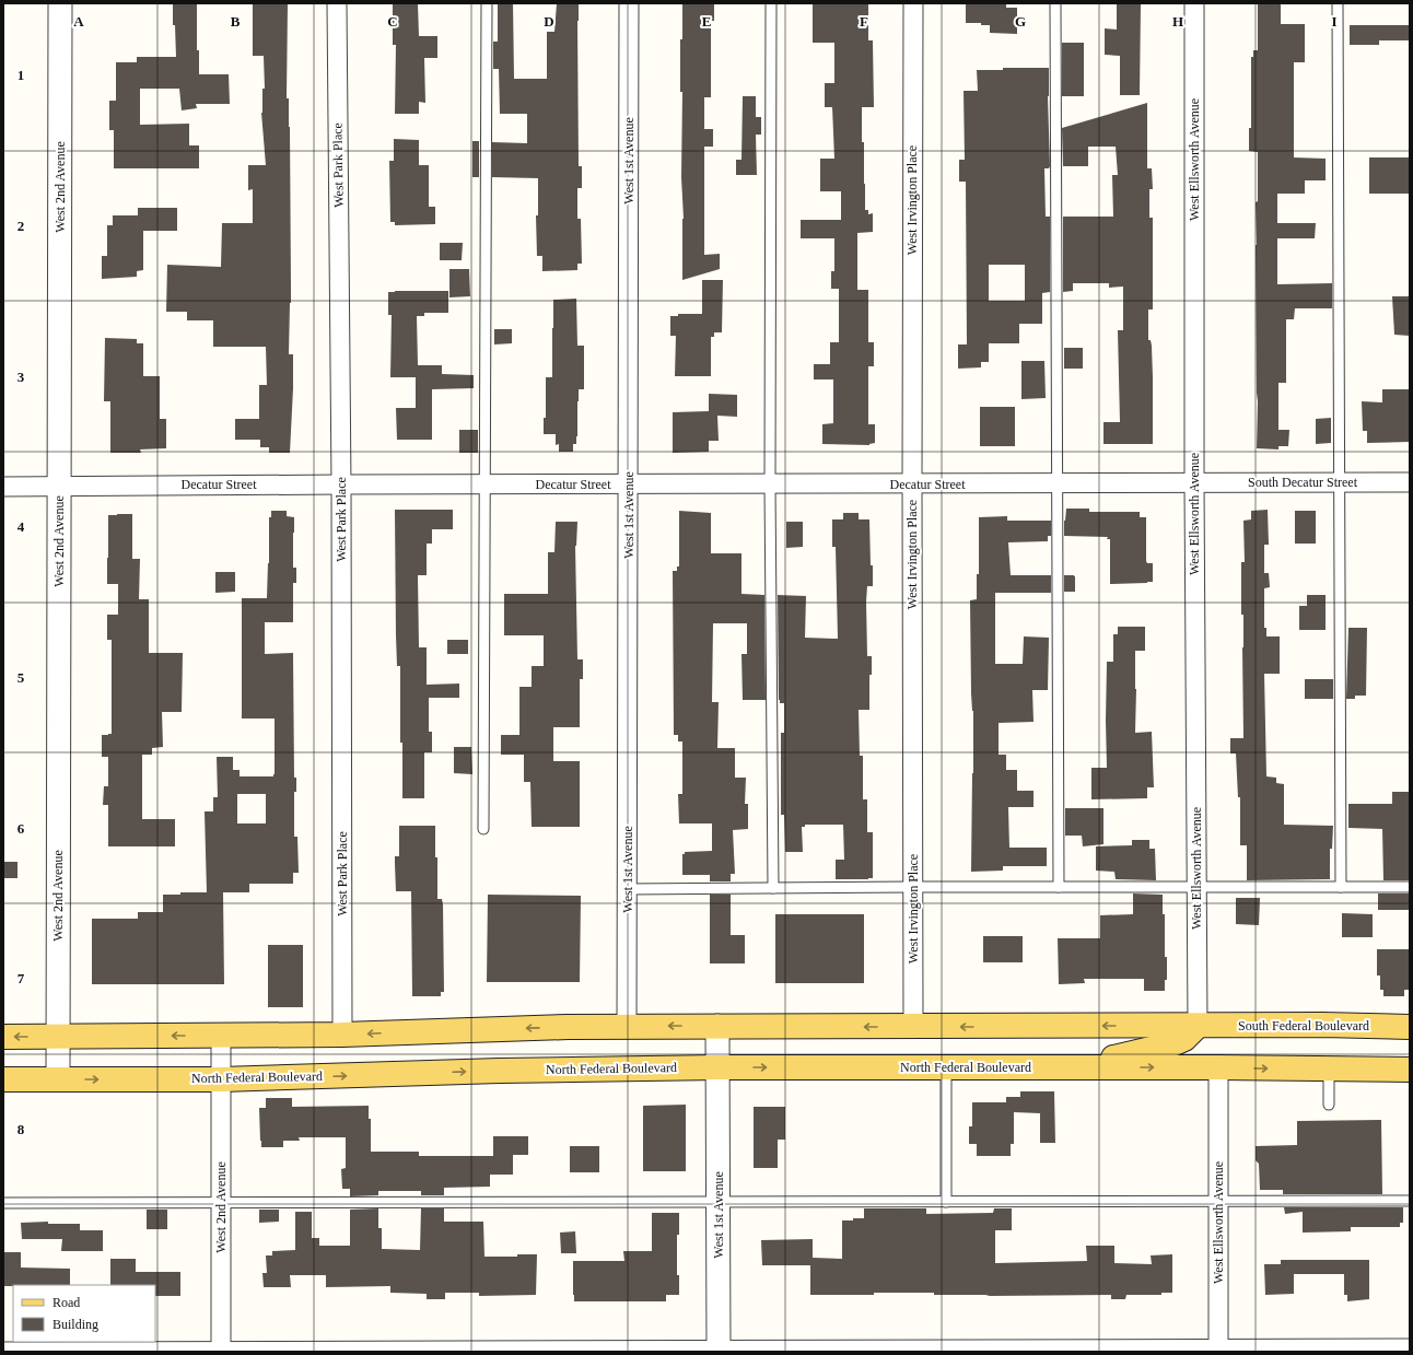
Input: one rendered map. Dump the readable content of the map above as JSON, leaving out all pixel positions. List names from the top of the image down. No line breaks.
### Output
{"streets":{"main road":["South Federal Boulevard","North Federal Boulevard"],"street":["West Ellsworth Avenue","West 1st Avenue","West Park Place","West 2nd Avenue","West Irvington Place","South Decatur Street","Decatur Street"]},"crossings":[["West Ellsworth Avenue","South Decatur Street"],["West Ellsworth Avenue","Decatur Street"],["West Ellsworth Avenue","South Federal Boulevard"],["West Ellsworth Avenue","North Federal Boulevard"],["West 1st Avenue","Decatur Street"],["West 1st Avenue","North Federal Boulevard"],["West Park Place","Decatur Street"],["West 2nd Avenue","Decatur Street"],["West 2nd Avenue","North Federal Boulevard"],["West Irvington Place","Decatur Street"],["South Decatur Street","Decatur Street"]],"legend":["Road","Building"],"grid":{"columns":["A","B","C","D","E","F","G","H","I"],"rows":["1","2","3","4","5","6","7","8"]}}
